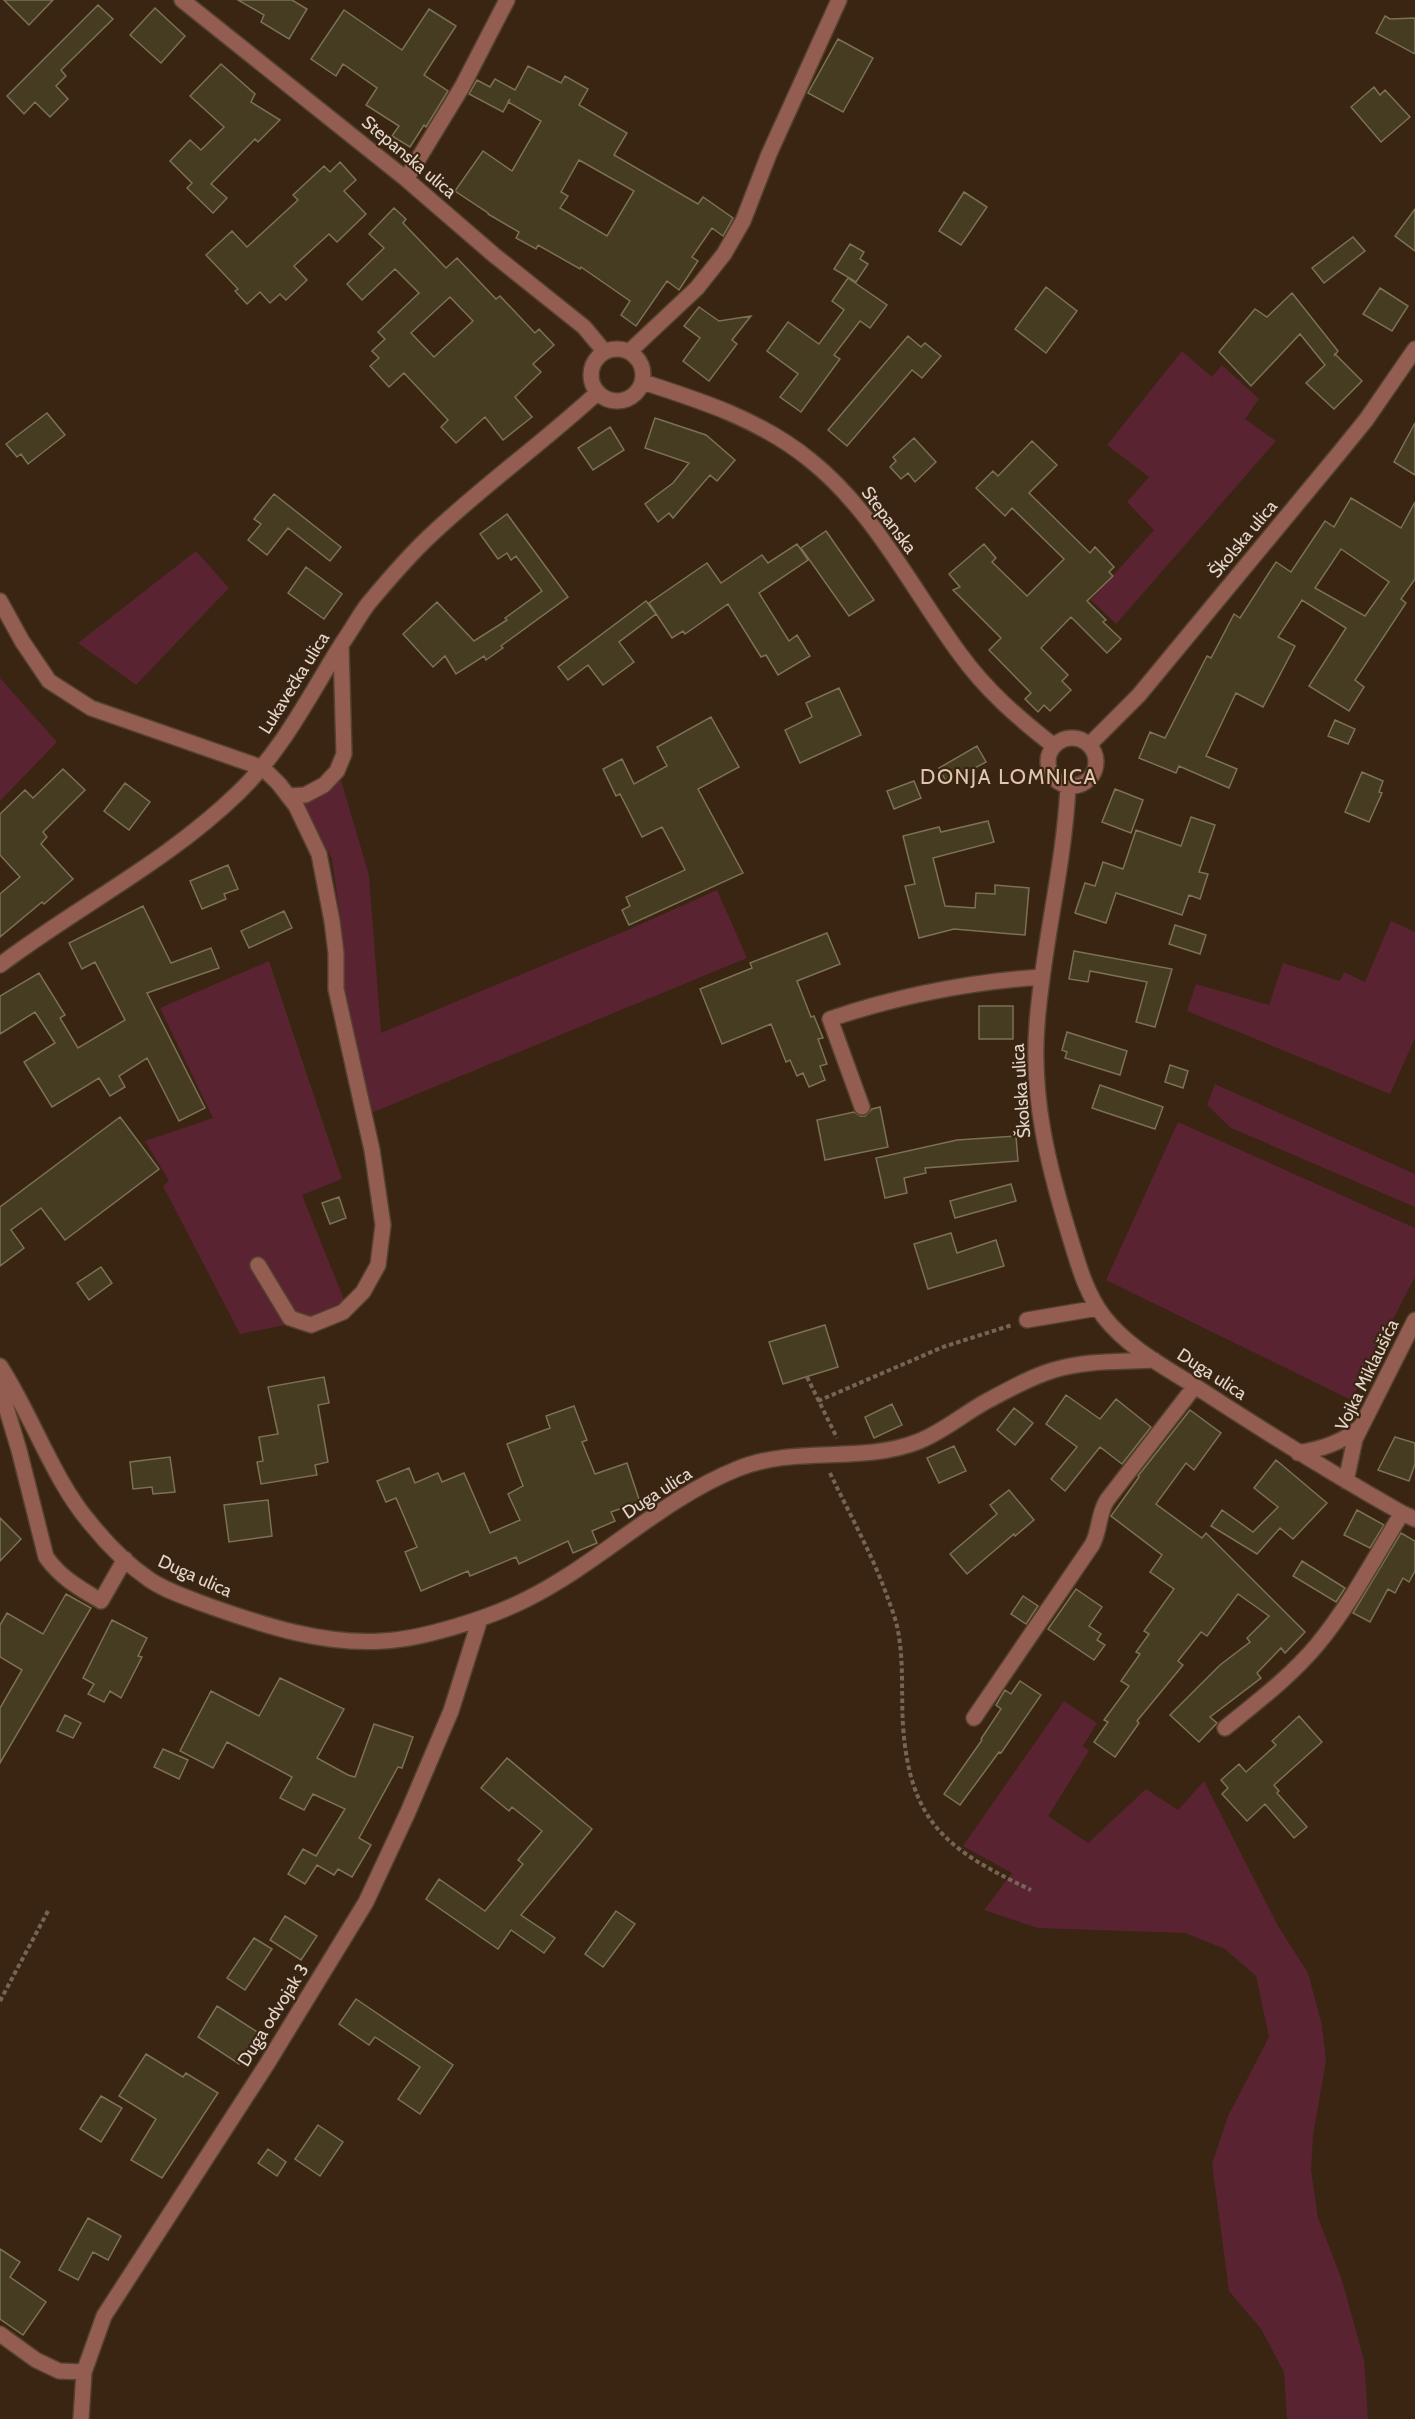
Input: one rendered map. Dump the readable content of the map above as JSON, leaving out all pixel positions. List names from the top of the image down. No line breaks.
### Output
{"streets":{"street":["Stepanska ulica","Stepanska","Školska ulica","Lukavečka ulica","Duga ulica","Vojka Miklaušića","Duga odvojak 3"]},"crossings":[["Stepanska ulica","Stepanska"],["Stepanska ulica","Lukavečka ulica"],["Stepanska","Školska ulica"],["Stepanska","Lukavečka ulica"],["Školska ulica","Duga ulica"],["Duga ulica","Vojka Miklaušića"],["Duga ulica","Duga odvojak 3"]],"districts":["DONJA LOMNICA"]}
